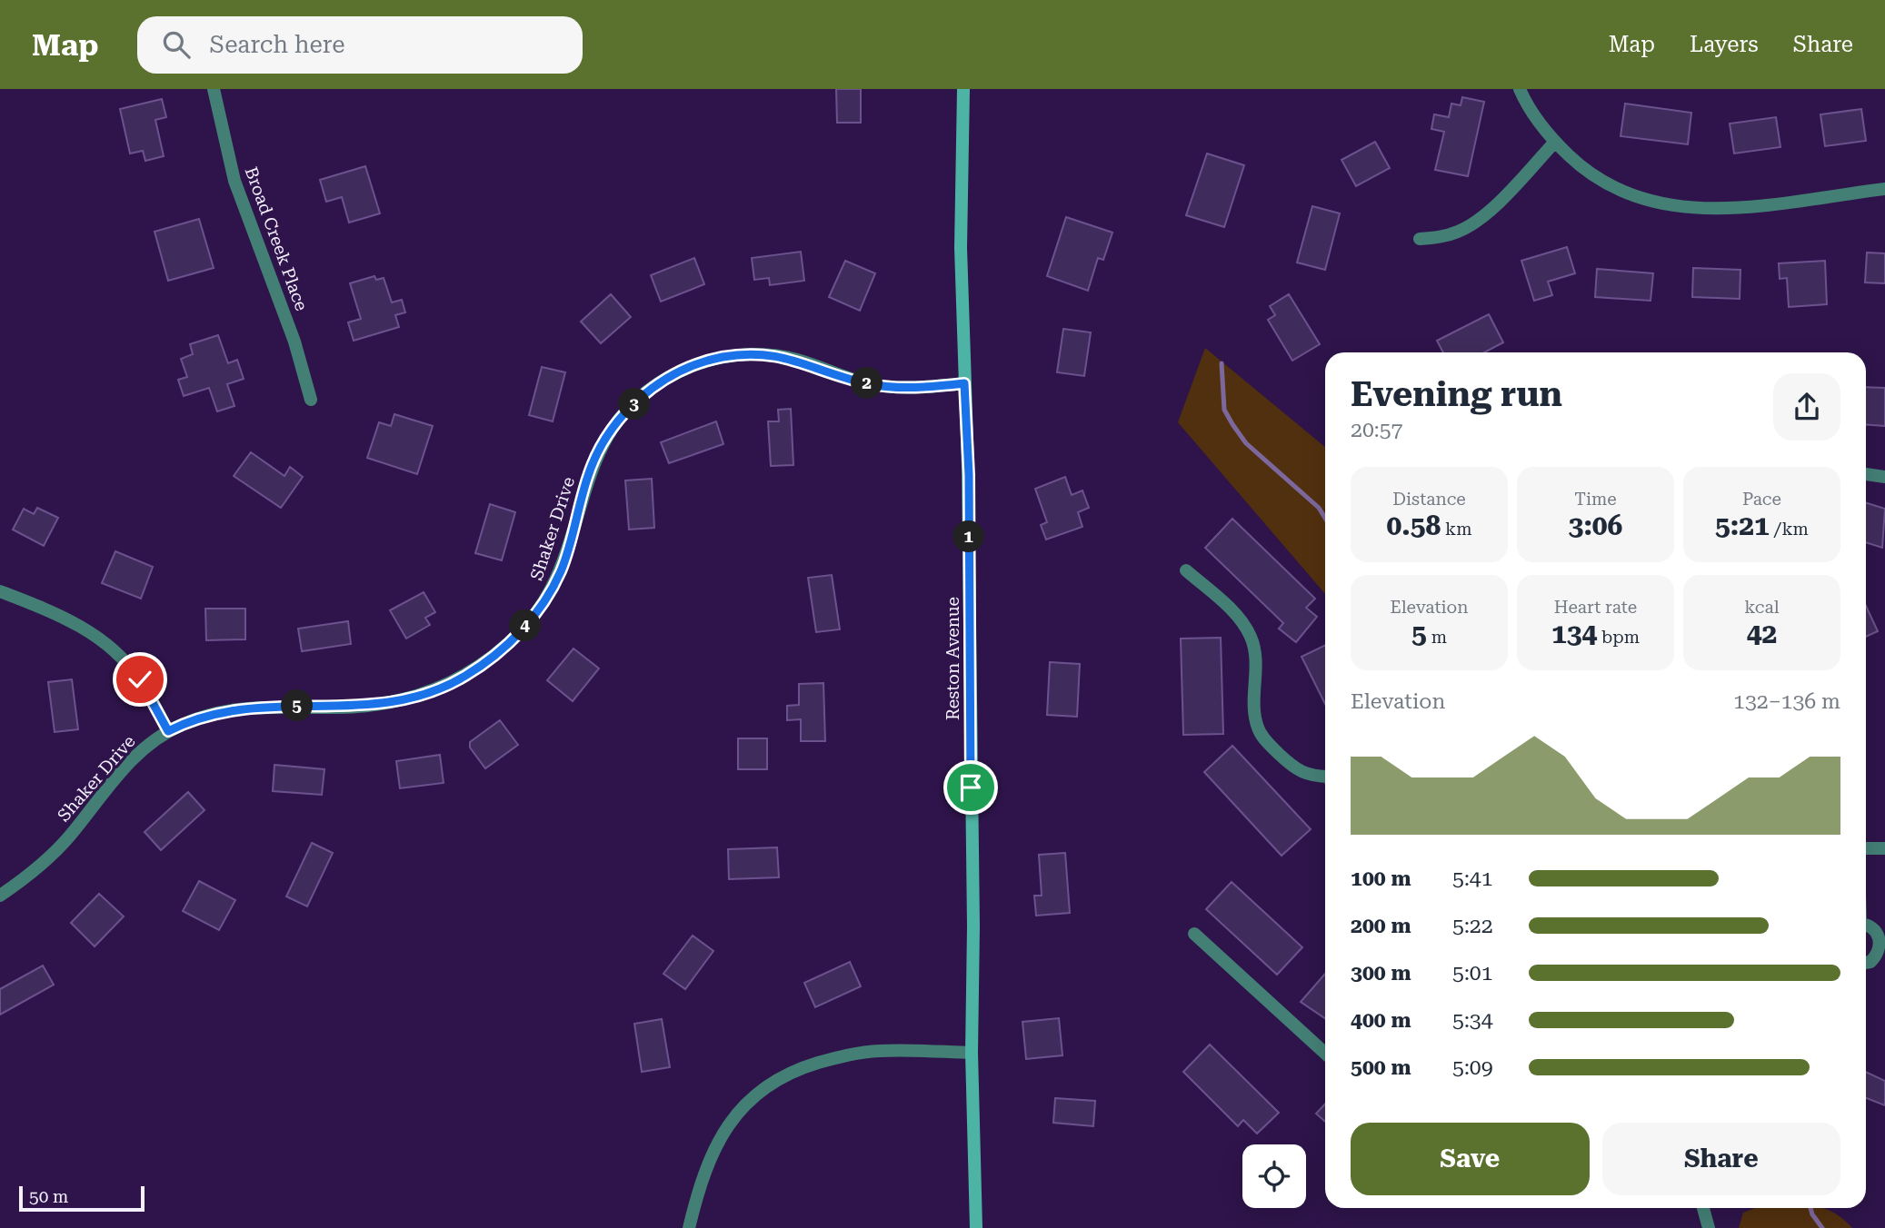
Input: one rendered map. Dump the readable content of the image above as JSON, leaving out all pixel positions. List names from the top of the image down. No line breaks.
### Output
{"streets":{"street":["Broad Creek Place","Shaker Drive","Reston Avenue"]},"crossings":[["Shaker Drive","Reston Avenue"]],"scale_bar":"50 m","page":{"header":"Map","search":"Search here","nav":["Map","Layers","Share"],"heading":["Evening run","20:57"],"pins":["2","3","1","4","5"],"stats":[["Distance","0.58 km"],["Time","3:06"],["Pace","5:21 /km"],["Elevation","5 m"],["Heart rate","134 bpm"],["kcal","42"]],"chart":["Elevation","132–136 m"],"list":[{"name":"100 m","note":"5:41"},{"name":"200 m","note":"5:22"},{"name":"300 m","note":"5:01"},{"name":"400 m","note":"5:34"},{"name":"500 m","note":"5:09"}],"buttons":["Save","Share"],"scale":"50 m"}}
